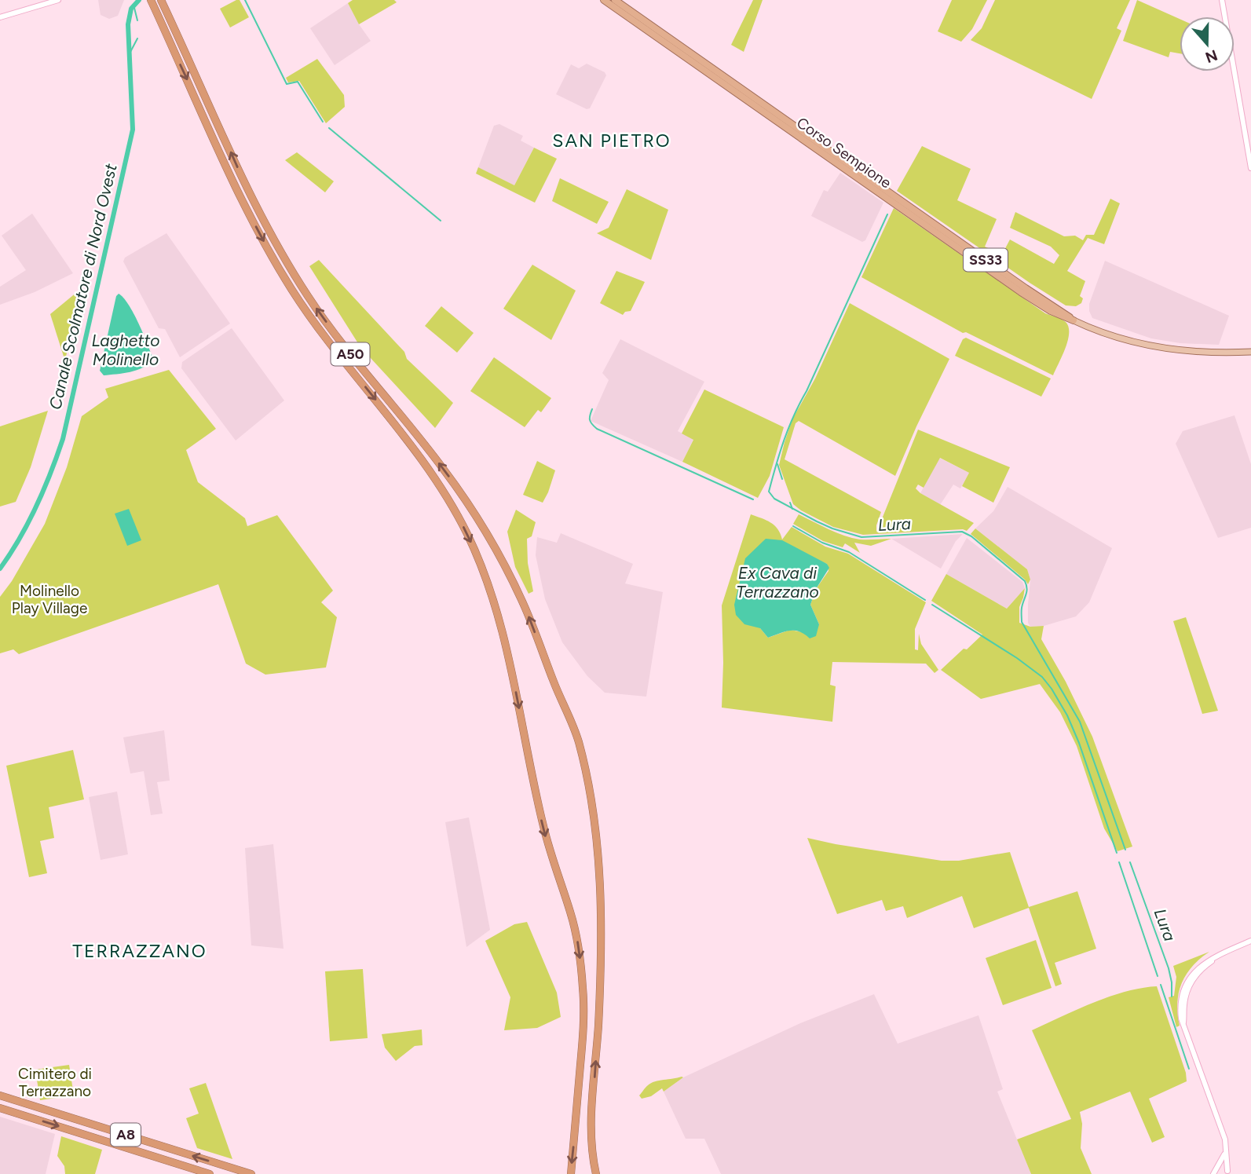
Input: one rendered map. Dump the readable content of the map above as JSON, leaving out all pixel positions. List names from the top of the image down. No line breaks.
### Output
{"streets":{"highway":["Corso Sempione","SS33","A50","A8"]},"districts":["SAN PIETRO","TERRAZZANO"],"water":["Canale Scolmatore di Nord Ovest","Laghetto Molinello","Lura","Ex Cava di Terrazzano"],"parks":["Molinello Play Village","Cimitero di Terrazzano"],"north":"bottom"}
